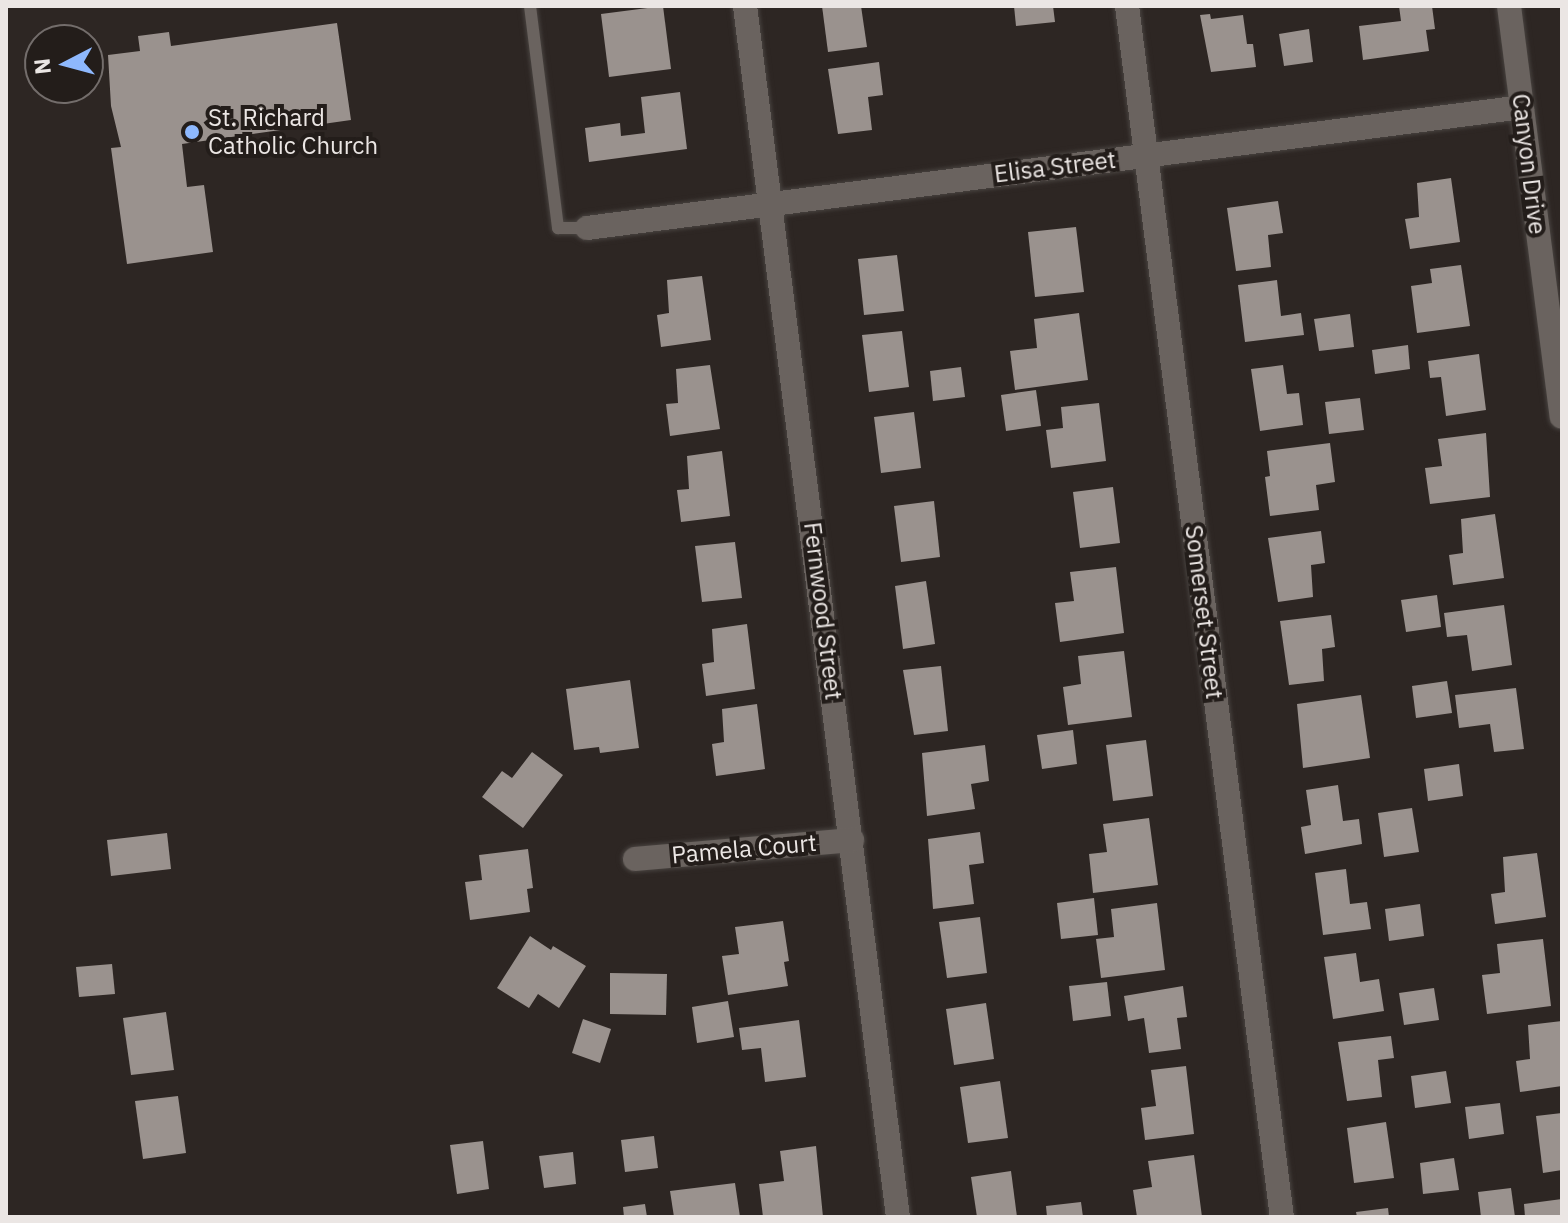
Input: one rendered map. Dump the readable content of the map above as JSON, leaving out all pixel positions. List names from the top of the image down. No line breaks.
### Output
{"streets":{"street":["Canyon Drive","Elisa Street","Fernwood Street","Somerset Street","Pamela Court"]},"crossings":[["Canyon Drive","Elisa Street"],["Elisa Street","Fernwood Street"],["Elisa Street","Somerset Street"],["Fernwood Street","Pamela Court"]],"places":["St. Richard Catholic Church"],"north":"left"}
